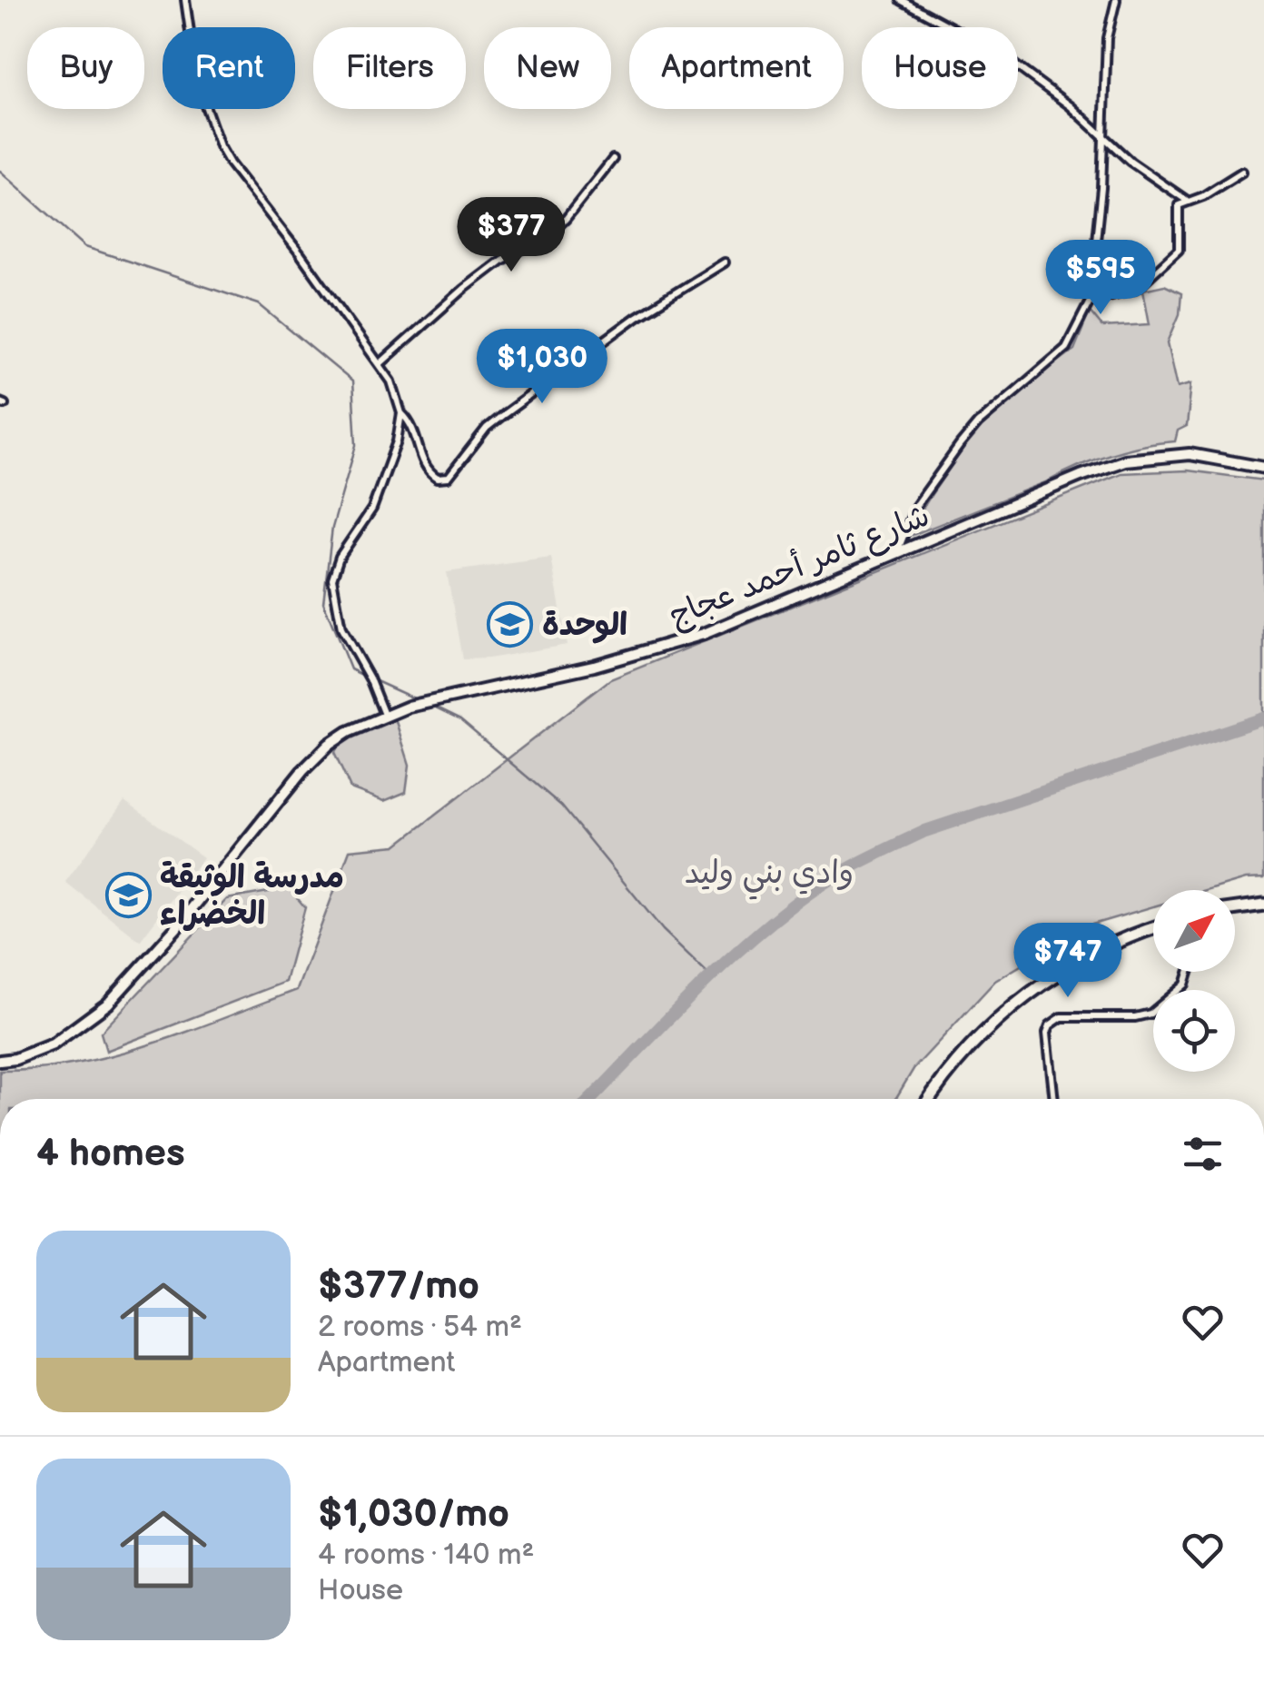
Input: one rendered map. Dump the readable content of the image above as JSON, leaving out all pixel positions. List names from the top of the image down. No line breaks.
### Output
{"streets":{"main road":["شارع ثامر أحمد عجاج"]},"parks":["وادي بني وليد"],"places":{"school or university":["الوحدة","مدرسة الوثيقة الخضراء"]},"north":"top right","page":{"chip":["Buy","Rent","Filters","New","Apartment","House"],"price":["$377","$595","$1,030","$747"],"heading":"4 homes","list":[{"name":"$377/mo","note":"2 rooms · 54 m² · Apartment"},{"name":"$1,030/mo","note":"4 rooms · 140 m² · House"}]}}
